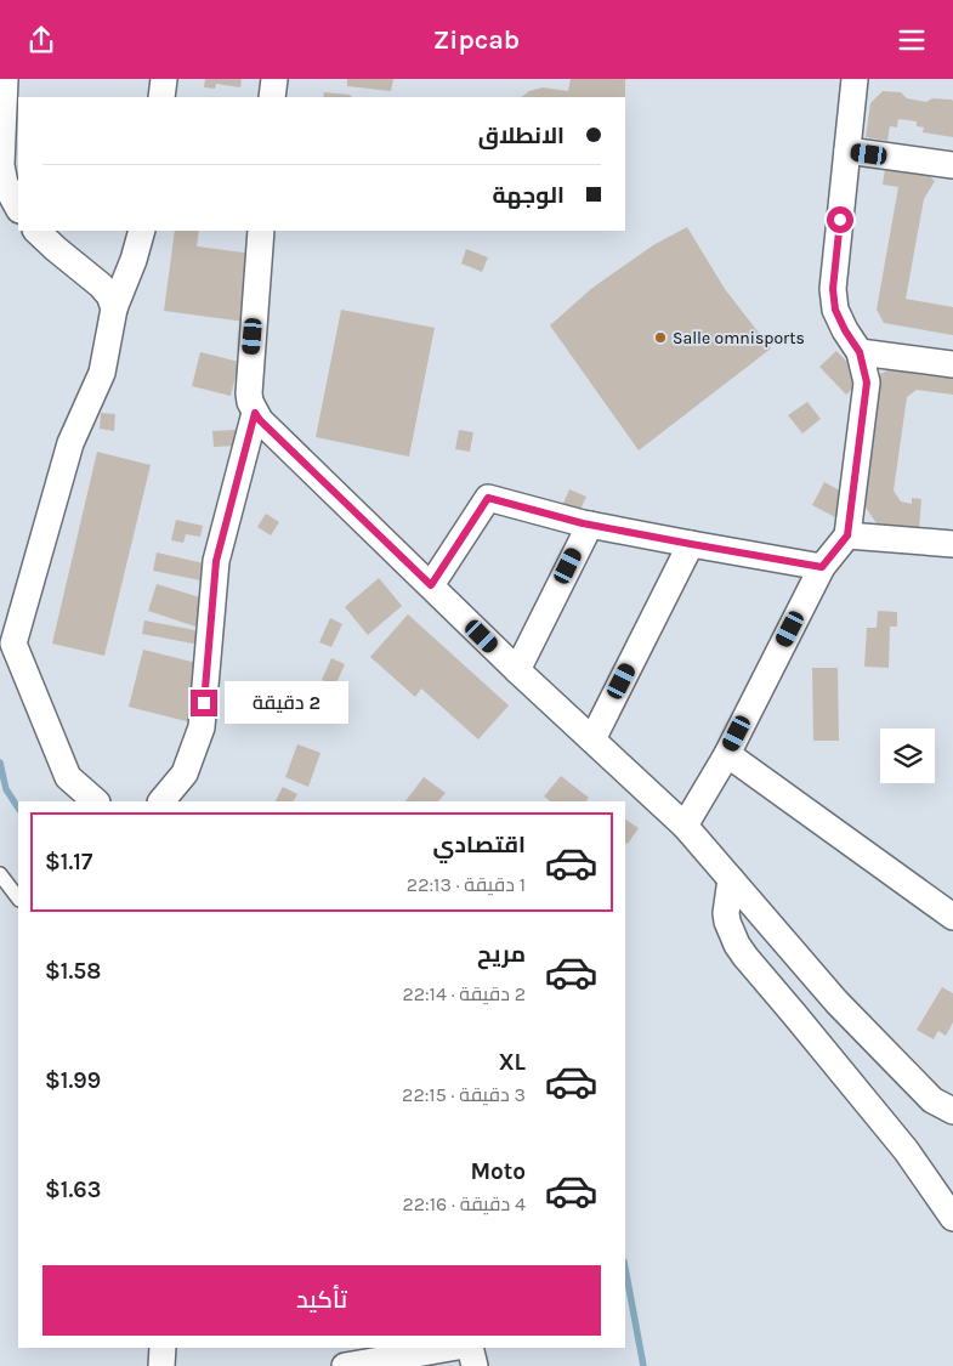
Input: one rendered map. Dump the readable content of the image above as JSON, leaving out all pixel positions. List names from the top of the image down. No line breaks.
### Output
{"places":["Salle omnisports"],"page":{"header":"Zipcab","banner":["الانطلاق","الوجهة"],"bubble":"2 دقيقة","list":[{"name":"اقتصادي","note":"1 دقيقة · 22:13","value":"$1.17"},{"name":"مريح","note":"2 دقيقة · 22:14","value":"$1.58"},{"name":"XL","note":"3 دقيقة · 22:15","value":"$1.99"},{"name":"Moto","note":"4 دقيقة · 22:16","value":"$1.63"}],"buttons":"تأكيد"}}
